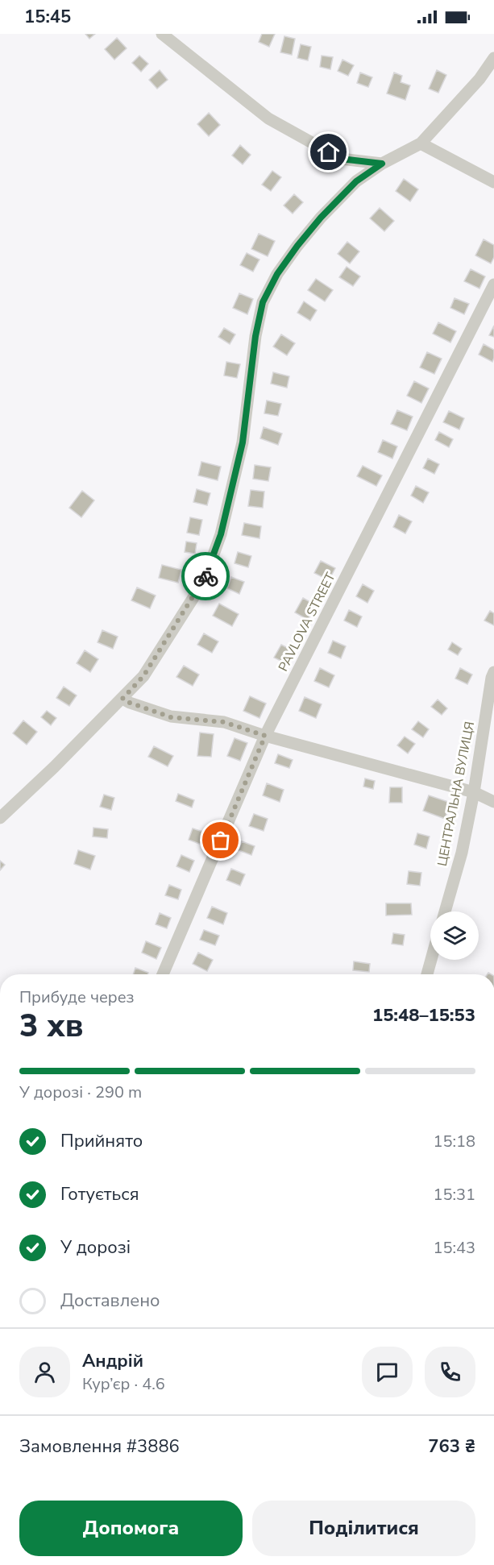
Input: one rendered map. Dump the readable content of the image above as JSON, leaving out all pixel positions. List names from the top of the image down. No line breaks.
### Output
{"streets":{"street":["PAVLOVA STREET","ЦЕНТРАЛЬНА ВУЛИЦЯ"]},"page":{"status":"15:45","heading":["3 хв","Прибуде через","15:48–15:53"],"panel":["Андрій","Кур’єр · 4.6","Замовлення #3886","763 ₴"],"bar":"У дорозі · 290 m","list":[["Прийнято","15:18"],["Готується","15:31"],["У дорозі","15:43"],"Доставлено"],"buttons":["Допомога","Поділитися"]}}
